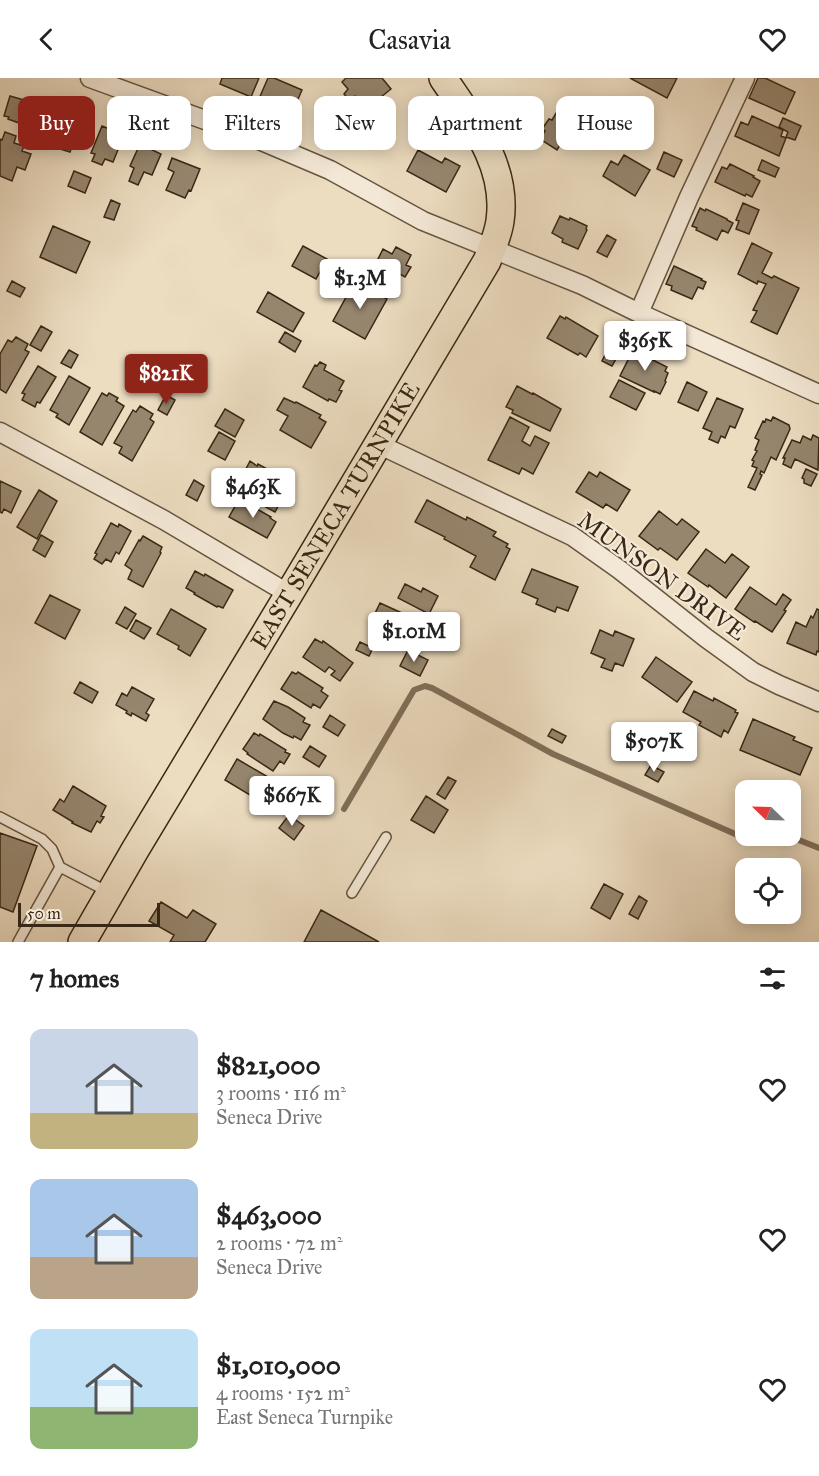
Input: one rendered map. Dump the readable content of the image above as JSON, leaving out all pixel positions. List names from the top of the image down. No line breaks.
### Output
{"streets":{"main road":["EAST SENECA TURNPIKE"],"street":["MUNSON DRIVE"]},"crossings":[["EAST SENECA TURNPIKE","MUNSON DRIVE"]],"scale_bar":"50 m","north":"top left","page":{"header":"Casavia","chip":["Buy","Rent","Filters","New","Apartment","House"],"price":["$1.3M","$365K","$821K","$463K","$1.01M","$507K","$667K"],"scale":"50 m","heading":"7 homes","list":[{"name":"$821,000","note":"3 rooms · 116 m² · Seneca Drive"},{"name":"$463,000","note":"2 rooms · 72 m² · Seneca Drive"},{"name":"$1,010,000","note":"4 rooms · 152 m² · East Seneca Turnpike"}]}}
